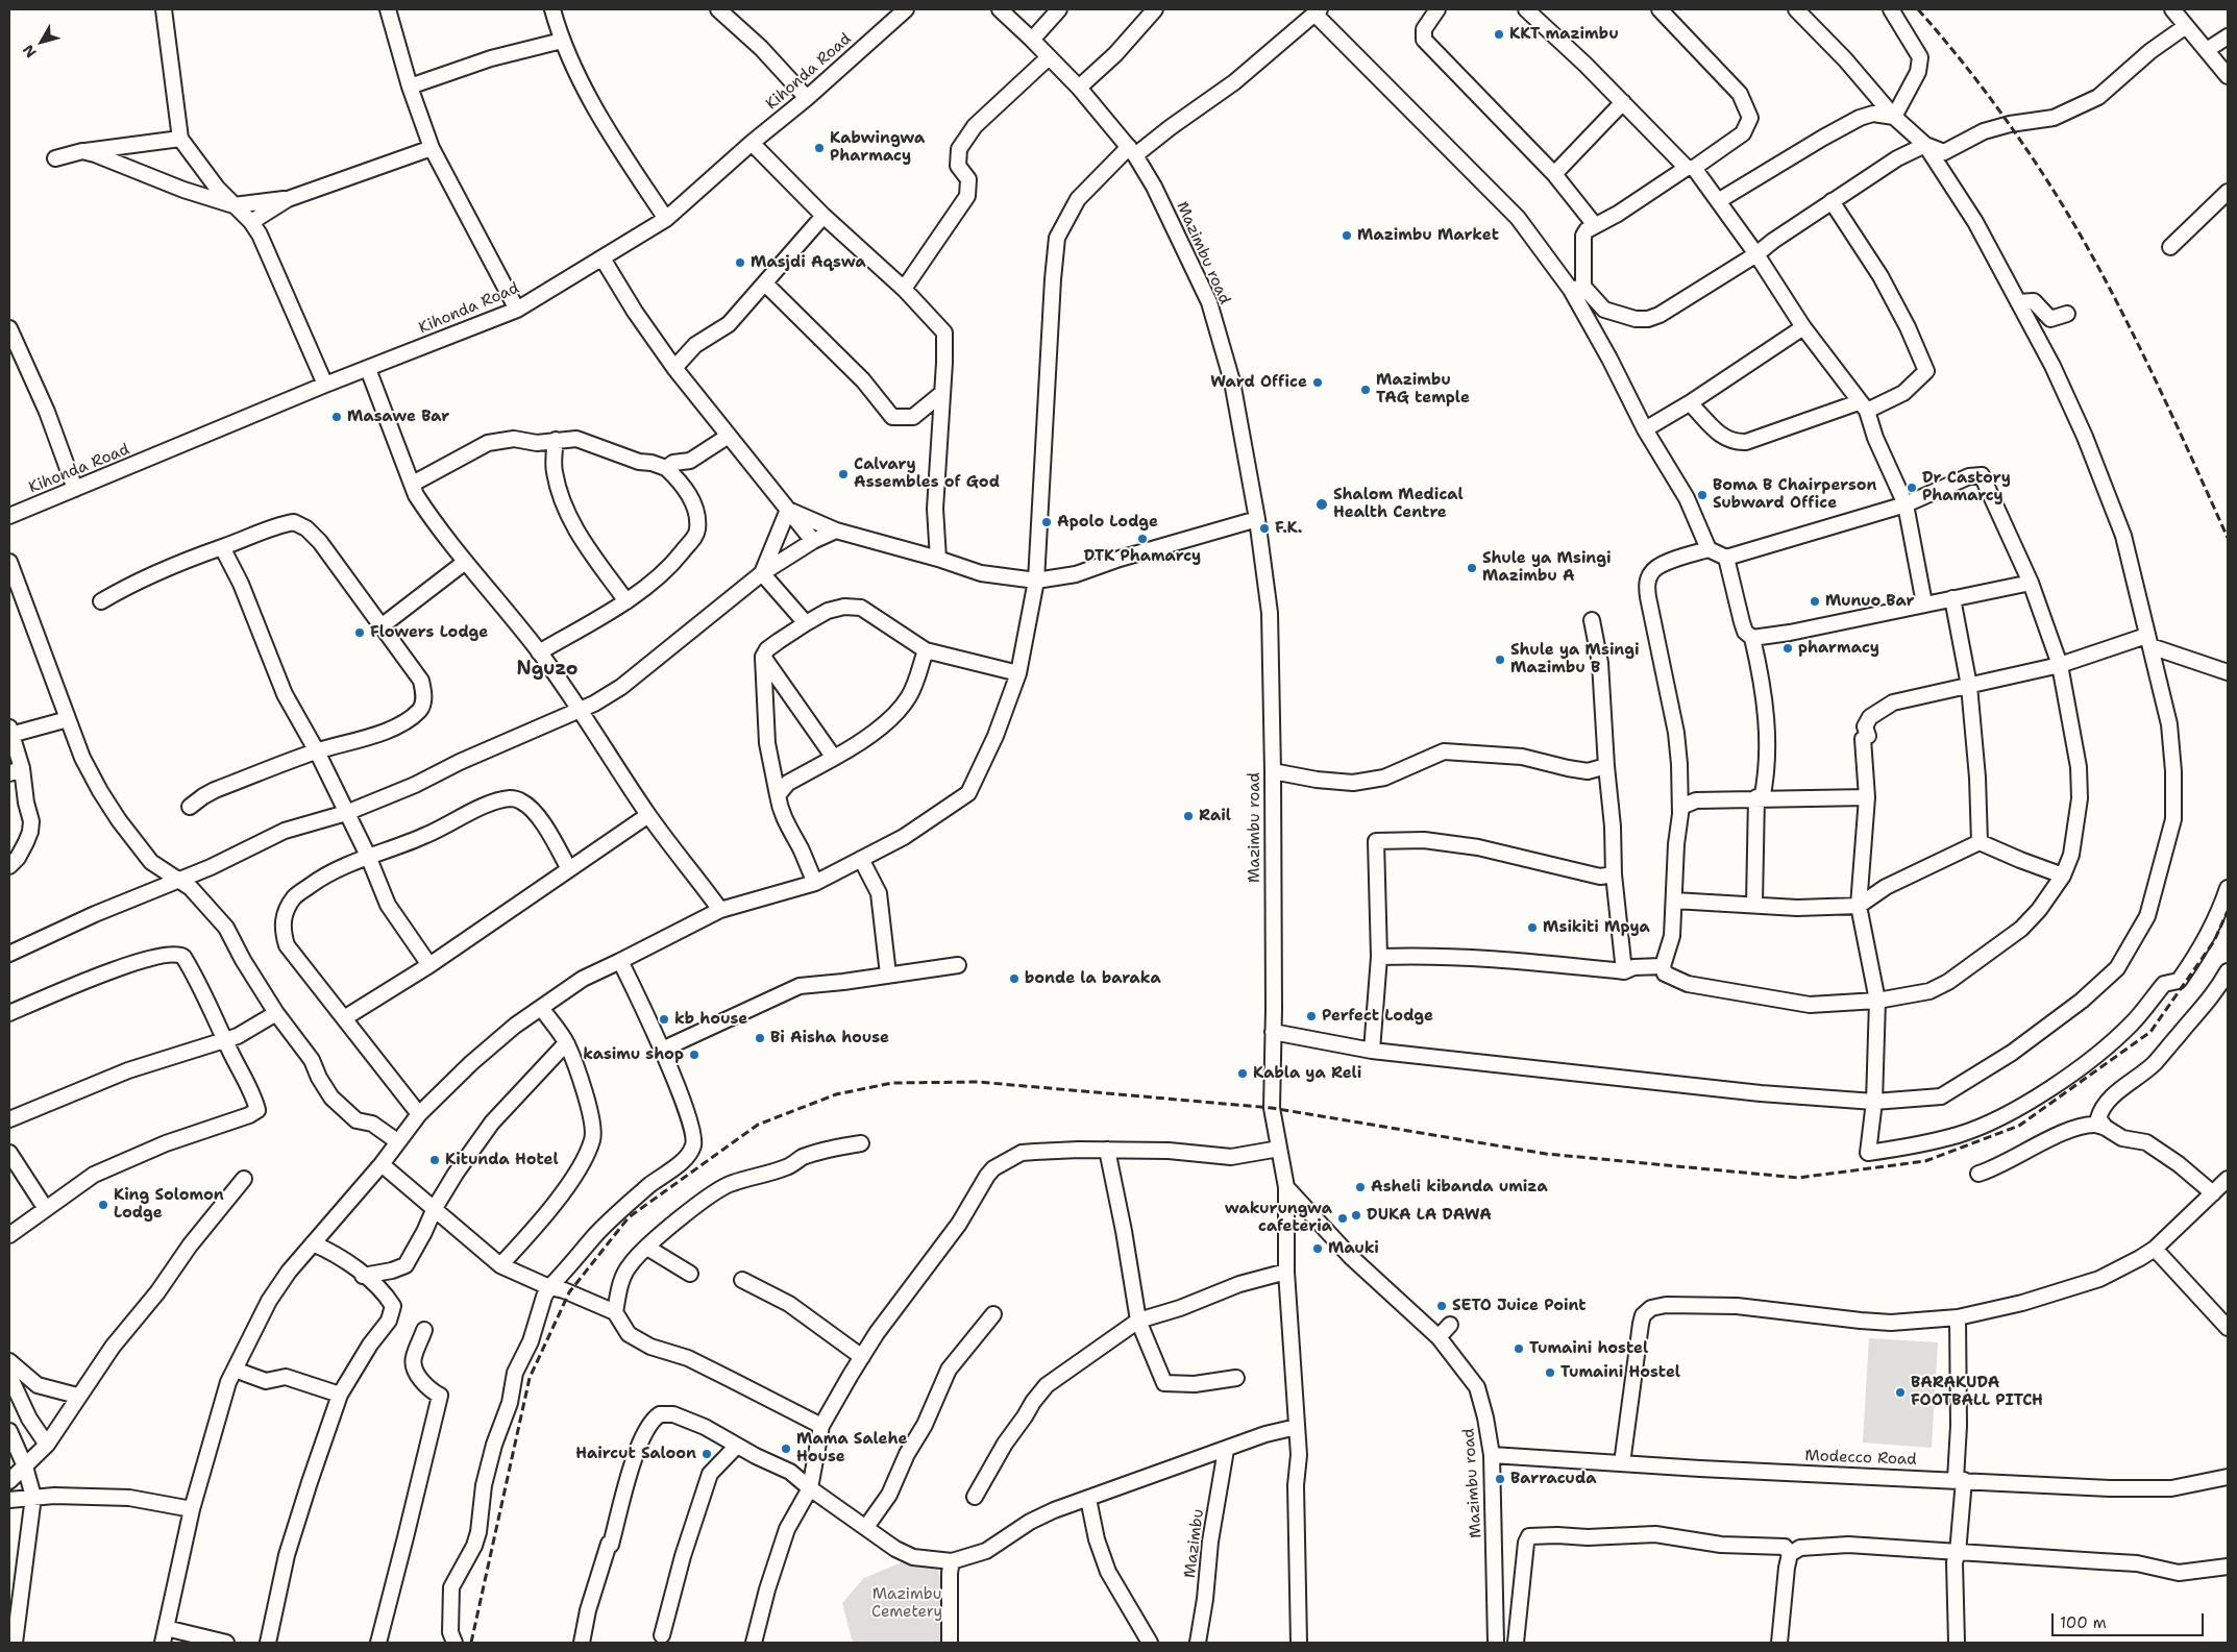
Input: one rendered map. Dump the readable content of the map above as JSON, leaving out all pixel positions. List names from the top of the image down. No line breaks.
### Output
{"streets":{"street":["Kihonda Road","Mazimbu road","Modecco Road","Mazimbu"]},"crossings":[["Mazimbu road","Modecco Road"]],"districts":["Nguzo"],"parks":["Mazimbu Cemetery"],"places":["KKT mazimbu","Kabwingwa Pharmacy","Mazimbu Market","Masjdi Aqswa","Ward Office","Mazimbu TAG temple","Masawe Bar","Calvary Assembles of God","Dr Castory Phamarcy","Boma B Chairperson Subward Office","Shalom Medical Health Centre","Apolo Lodge","F.K.","DTK Phamarcy","Shule ya Msingi Mazimbu A","Munuo Bar","Flowers Lodge","pharmacy","Shule ya Msingi Mazimbu B","Rail","Msikiti Mpya","bonde la baraka","Perfect Lodge","kb house","Bi Aisha house","kasimu shop","Kabla ya Reli","Kitunda Hotel","Asheli kibanda umiza","King Solomon Lodge","DUKA LA DAWA","wakurungwa cafeteria","Mauki","SETO Juice Point","Tumaini hostel","Tumaini Hostel","BARAKUDA FOOTBALL PITCH","Mama Salehe House","Haircut Saloon","Barracuda"],"scale_bar":"100 m","north":"bottom left"}
